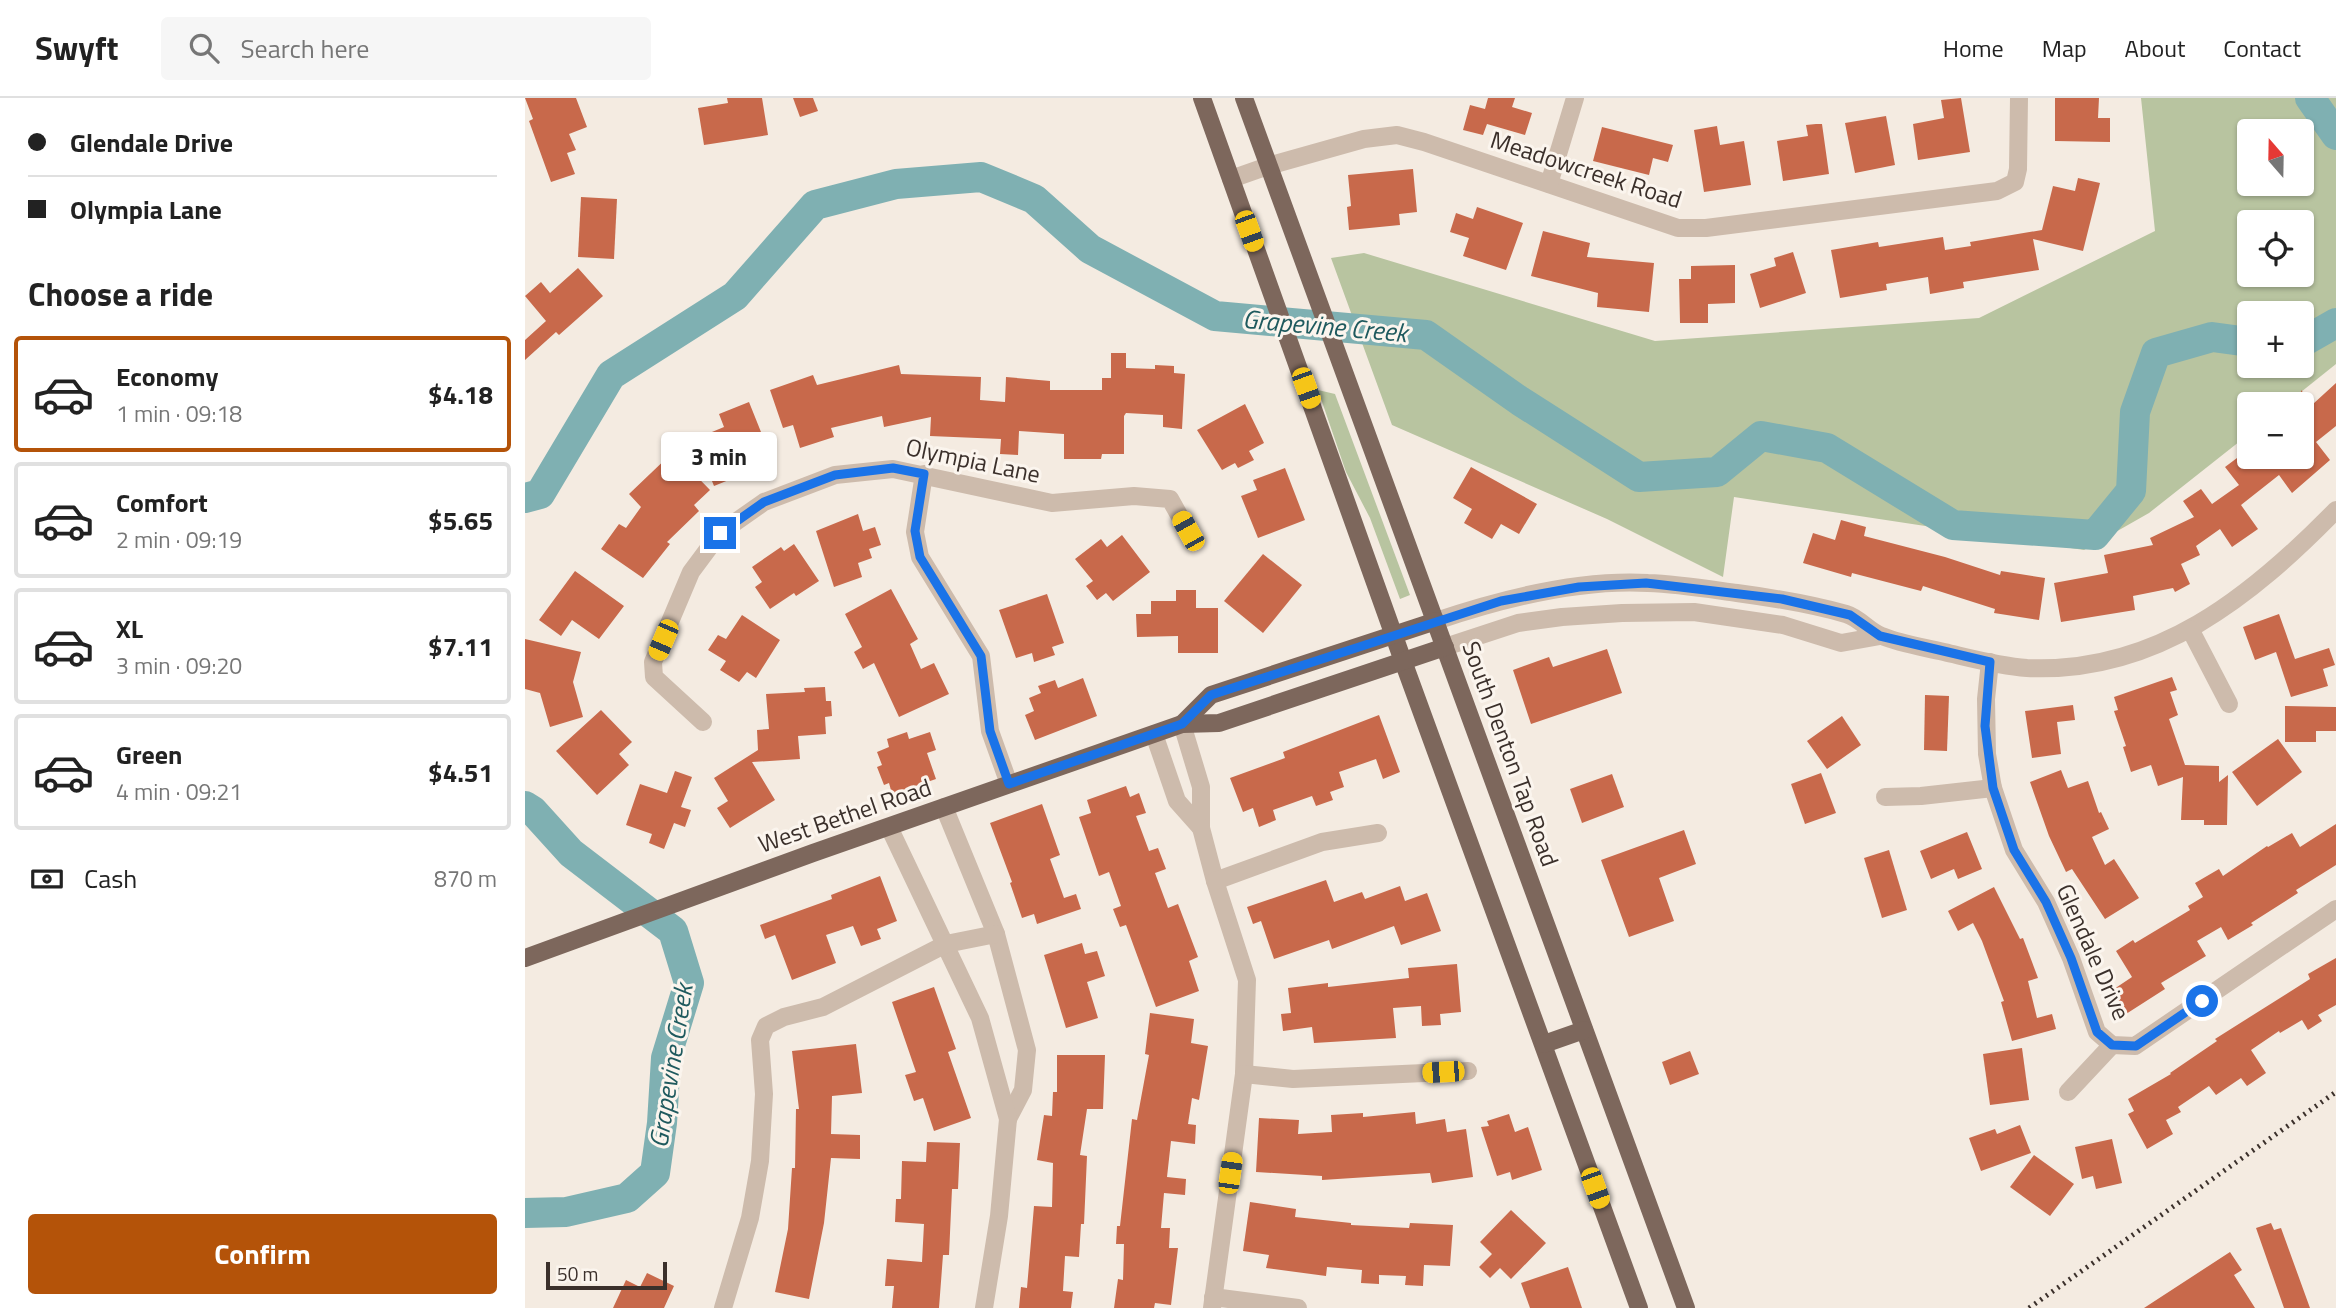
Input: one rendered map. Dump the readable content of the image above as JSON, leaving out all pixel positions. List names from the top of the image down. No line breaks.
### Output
{"streets":{"main road":["South Denton Tap Road","West Bethel Road"],"street":["Meadowcreek Road","Olympia Lane","Glendale Drive"]},"crossings":[["Meadowcreek Road","South Denton Tap Road"],["South Denton Tap Road","West Bethel Road"]],"water":["Grapevine Creek"],"scale_bar":"50 m","north":"top","page":{"header":"Swyft","search":"Search here","nav":["Home","Map","About","Contact"],"banner":["Glendale Drive","Olympia Lane"],"map_buttons":["+","−"],"heading":"Choose a ride","list":[{"name":"Economy","note":"1 min · 09:18","value":"$4.18"},{"name":"Comfort","note":"2 min · 09:19","value":"$5.65"},{"name":"XL","note":"3 min · 09:20","value":"$7.11"},{"name":"Green","note":"4 min · 09:21","value":"$4.51"}],"bubble":"3 min","pay":["Cash","870 m"],"buttons":"Confirm","scale":"50 m"}}
